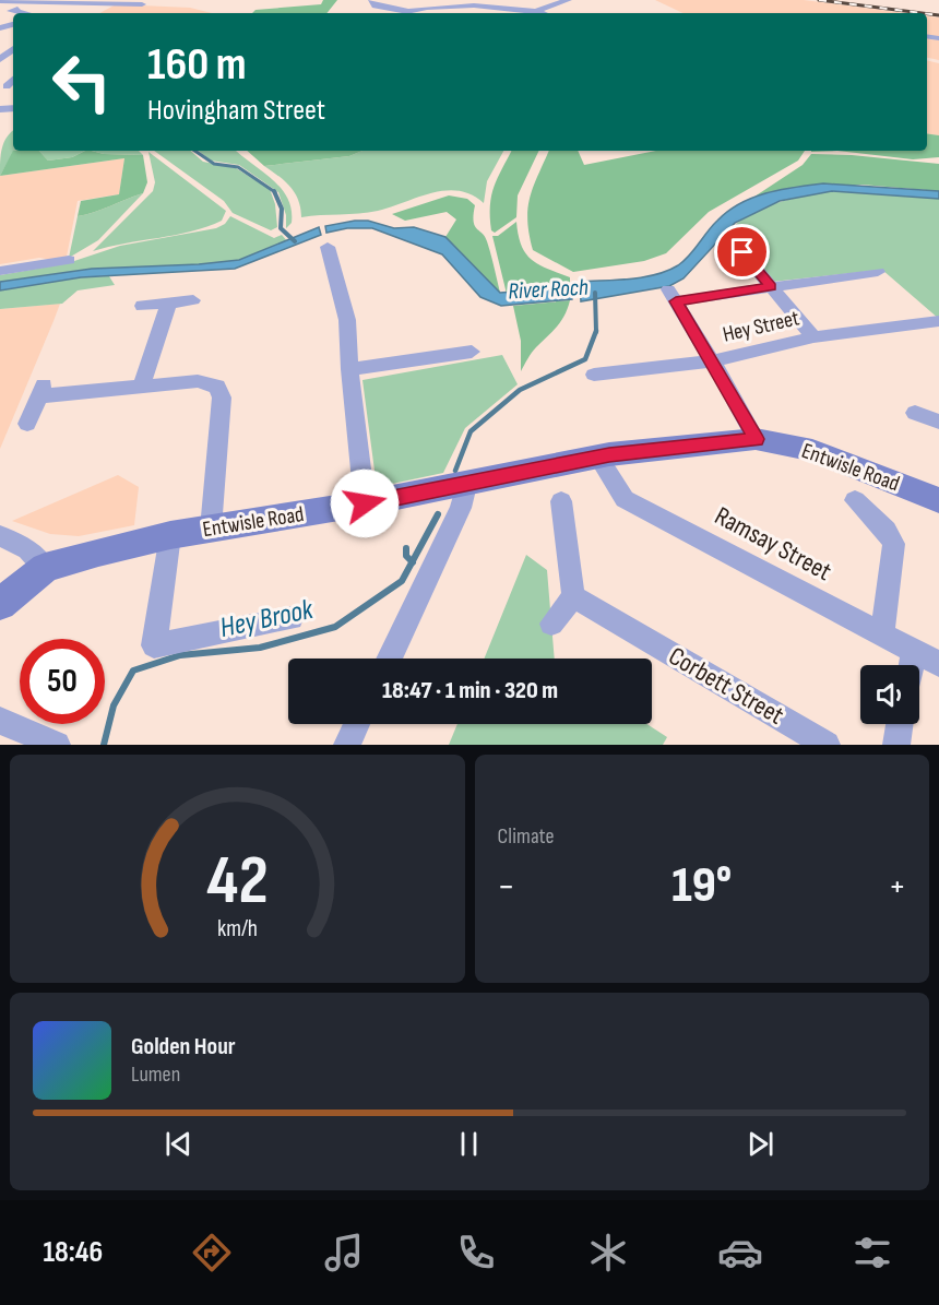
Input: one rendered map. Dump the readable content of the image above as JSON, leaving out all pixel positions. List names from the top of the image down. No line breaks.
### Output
{"streets":{"main road":["Entwisle Road"],"street":["Hey Street","Ramsay Street","Corbett Street"]},"crossings":[["Entwisle Road","Ramsay Street"]],"water":["River Roch","Hey Brook"],"page":{"turn":["160 m","Hovingham Street"],"limit":"50","trip":"18:47 · 1 min · 320 m","tile":"Climate","heat":["−","19°","+"],"song":["Golden Hour","Lumen"],"tabs":"18:46","gauge":["42","km/h"]}}
